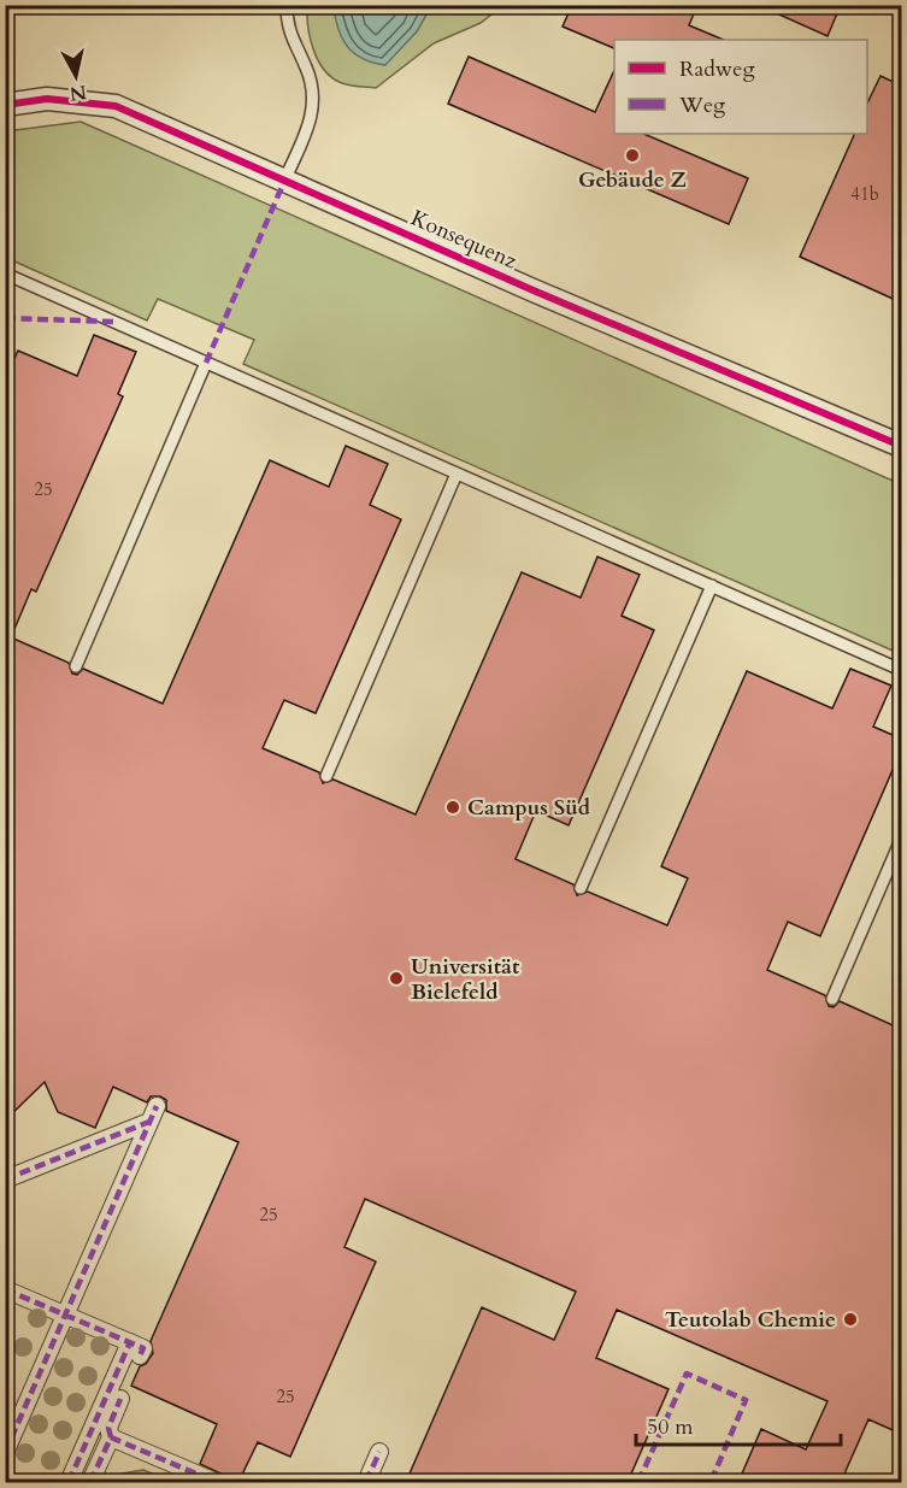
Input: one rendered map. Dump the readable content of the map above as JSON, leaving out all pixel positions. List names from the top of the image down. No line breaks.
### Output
{"streets":{"street":["Konsequenz"]},"places":["Gebäude Z","Campus Süd","Universität Bielefeld","Teutolab Chemie"],"house_numbers":["41b","25","25","25"],"legend":["Radweg","Weg"],"scale_bar":"50 m","north":"bottom"}
